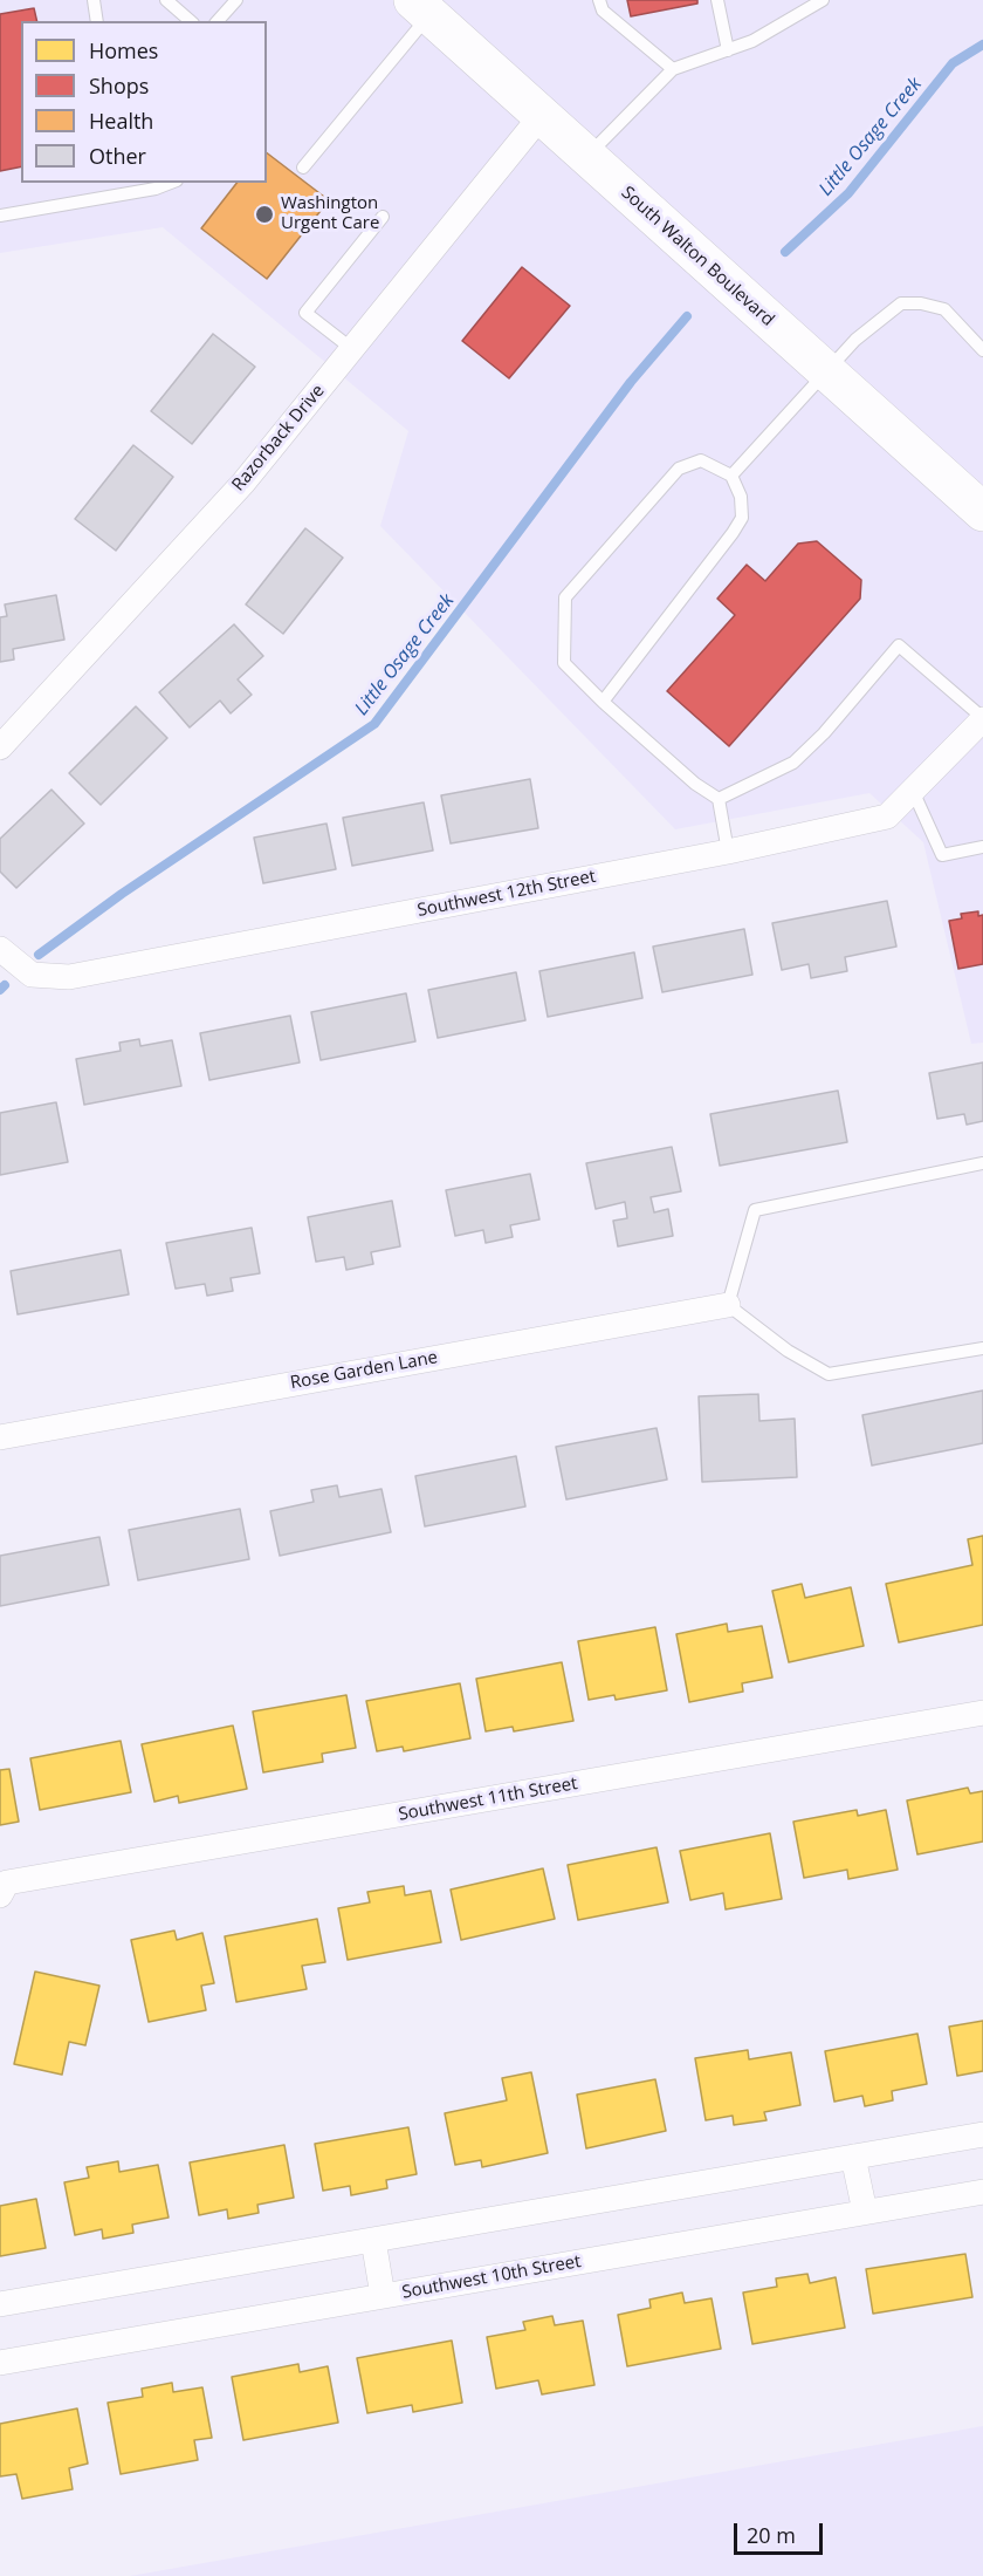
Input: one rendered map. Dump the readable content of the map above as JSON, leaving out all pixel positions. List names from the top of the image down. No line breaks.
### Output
{"streets":{"main road":["South Walton Boulevard"],"street":["Razorback Drive","Southwest 12th Street","Rose Garden Lane","Southwest 11th Street","Southwest 10th Street"]},"crossings":[["South Walton Boulevard","Razorback Drive"]],"water":["Little Osage Creek"],"places":["Washington Urgent Care"],"legend":["Homes","Shops","Health","Other"],"scale_bar":"20 m"}
